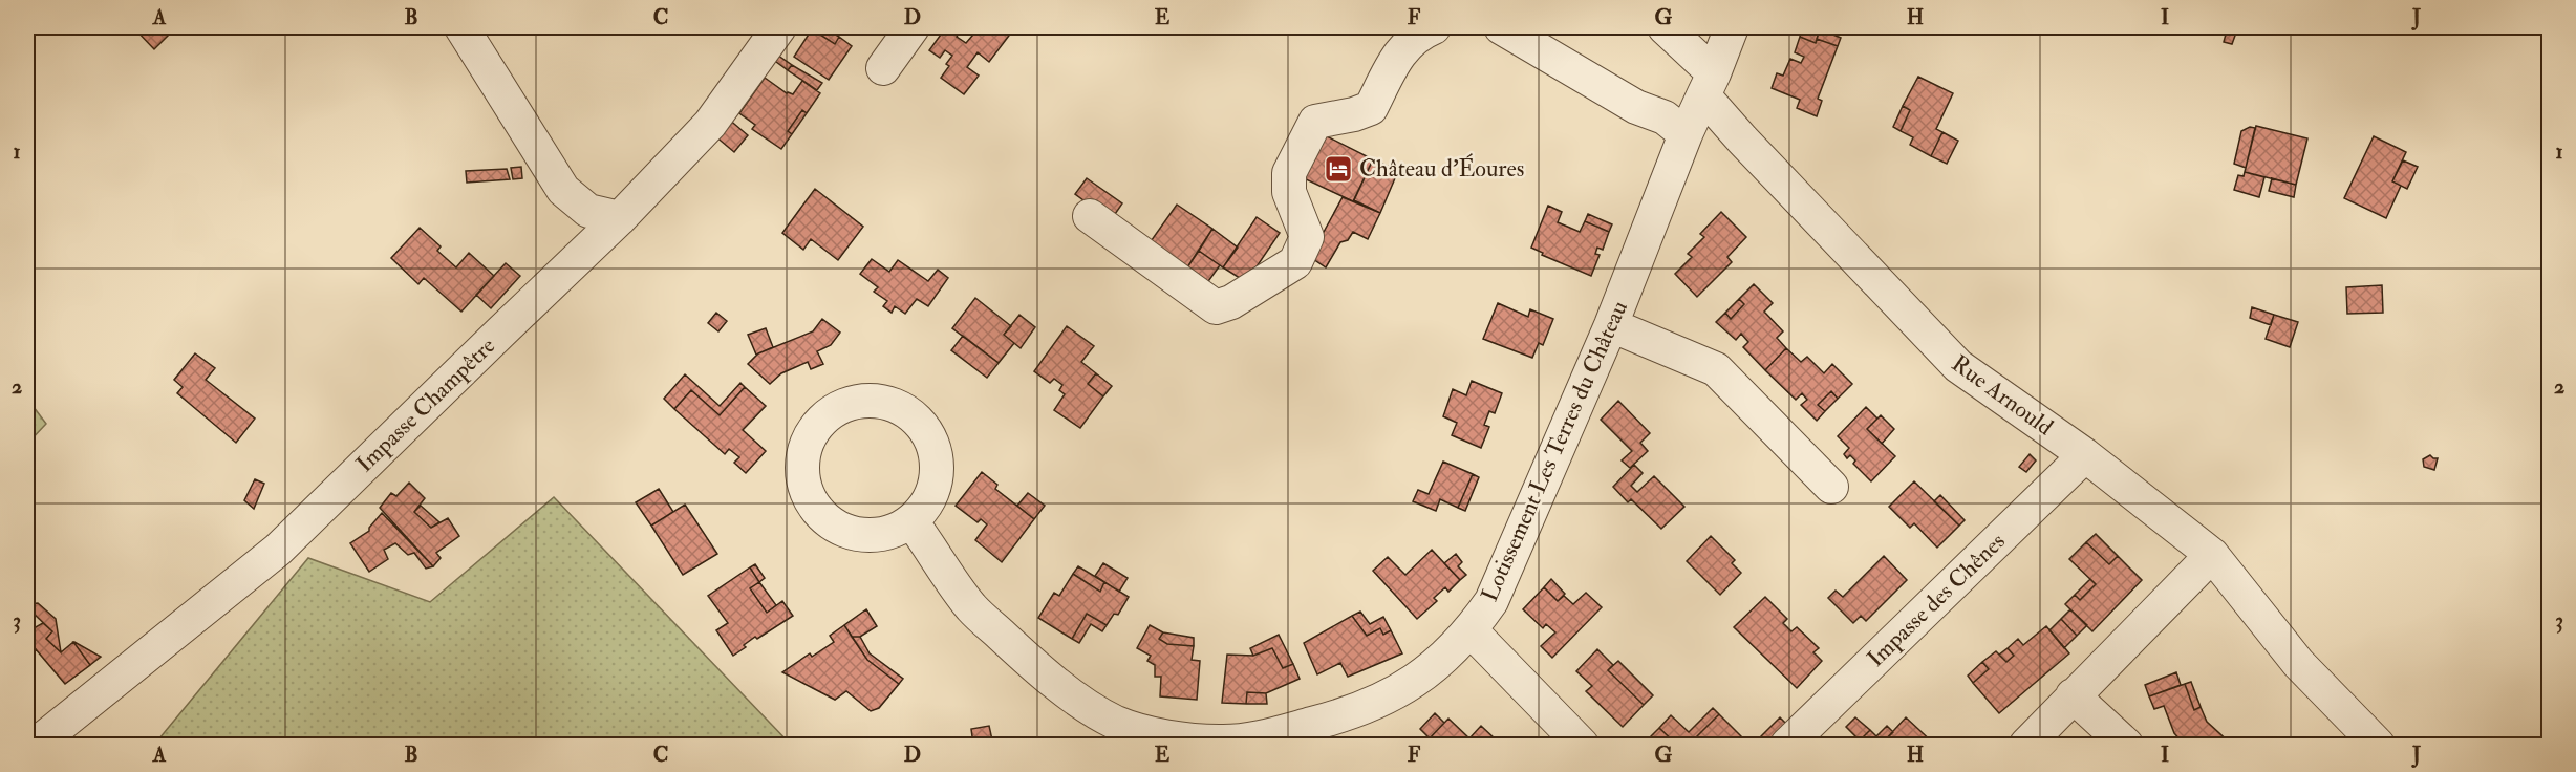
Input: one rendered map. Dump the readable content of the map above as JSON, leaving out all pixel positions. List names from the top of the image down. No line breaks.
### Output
{"streets":{"street":["Rue Arnould","Impasse Champêtre","Lotissement Les Terres du Château","Impasse des Chênes"]},"crossings":[["Rue Arnould","Lotissement Les Terres du Château"],["Rue Arnould","Impasse des Chênes"]],"places":{"hotel":["Château d'Éoures"]},"grid":{"columns":["A","B","C","D","E","F","G","H","I","J"],"rows":["1","2","3"]}}
